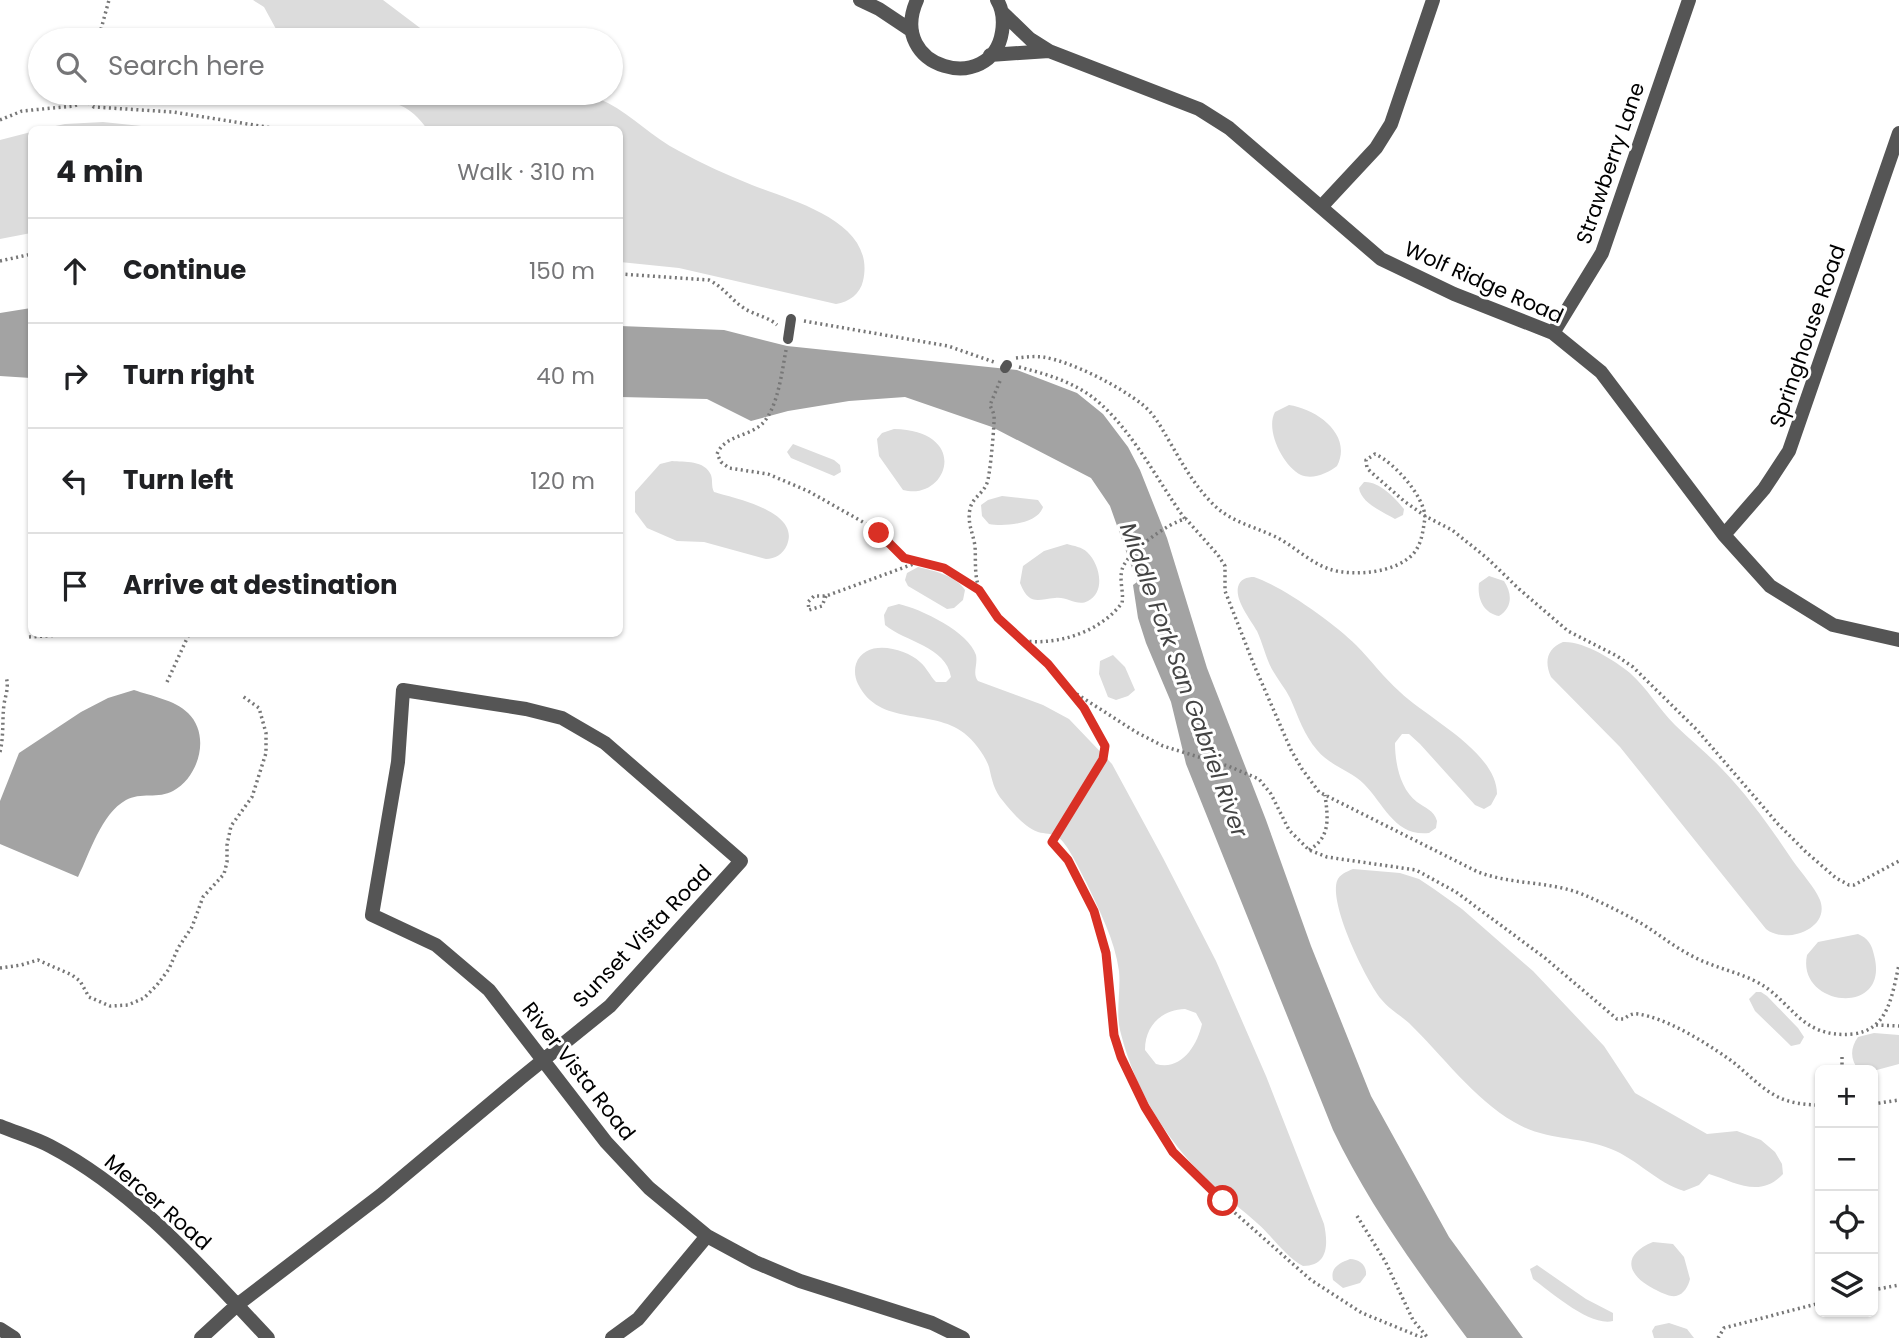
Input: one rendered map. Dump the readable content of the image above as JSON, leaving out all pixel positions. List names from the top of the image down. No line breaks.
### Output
{"streets":{"street":["Strawberry Lane","Wolf Ridge Road","Springhouse Road","Sunset Vista Road","River Vista Road","Mercer Road"]},"crossings":[["Strawberry Lane","Wolf Ridge Road"],["Wolf Ridge Road","Springhouse Road"],["Sunset Vista Road","River Vista Road"],["Sunset Vista Road","Mercer Road"]],"water":["Middle Fork San Gabriel River"],"page":{"search":"Search here","heading":["4 min","Walk · 310 m"],"list":[["Continue","150 m"],["Turn right","40 m"],["Turn left","120 m"],"Arrive at destination"],"map_buttons":["+","−"]}}
